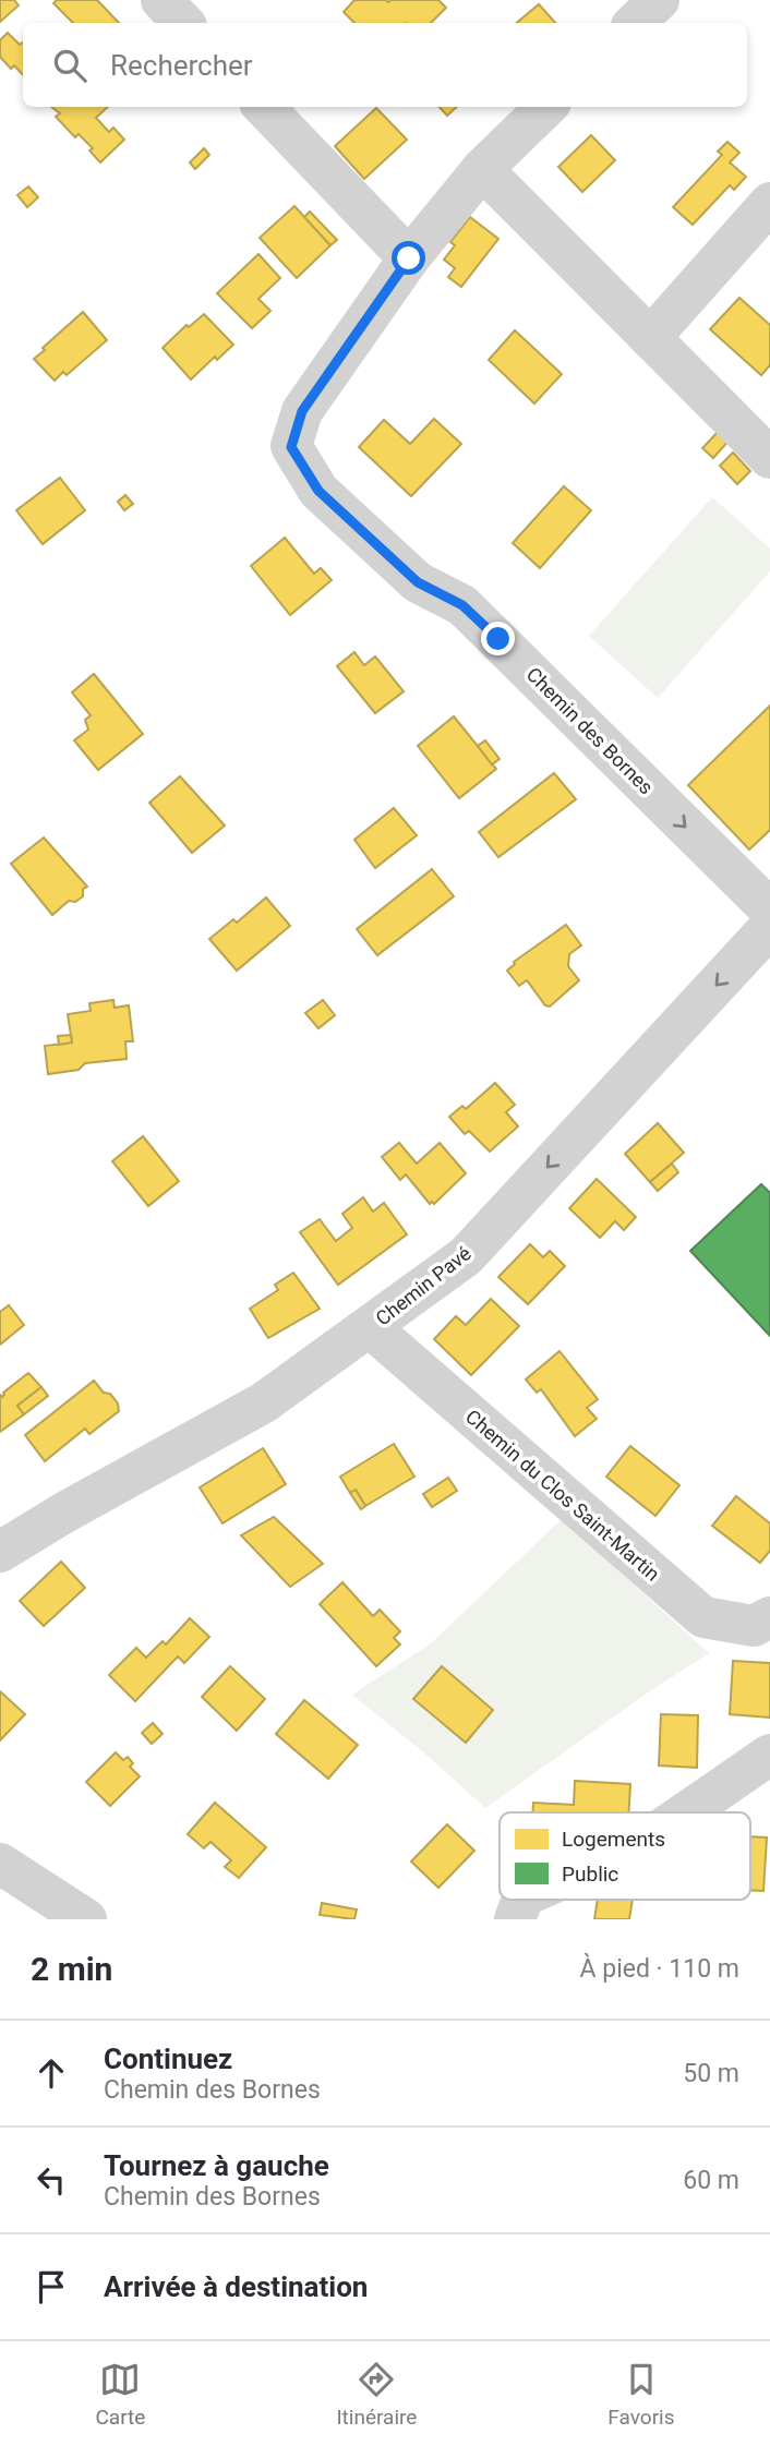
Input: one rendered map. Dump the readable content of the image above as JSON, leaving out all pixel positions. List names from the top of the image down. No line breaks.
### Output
{"streets":{"street":["Chemin des Bornes","Chemin Pavé","Chemin du Clos Saint-Martin"]},"crossings":[["Chemin Pavé","Chemin du Clos Saint-Martin"]],"one_way":["Chemin des Bornes","Chemin Pavé"],"legend":["Logements","Public"],"page":{"search":"Rechercher","heading":["2 min","À pied · 110 m"],"list":[["Continuez","Chemin des Bornes","50 m"],["Tournez à gauche","Chemin des Bornes","60 m"],"Arrivée à destination"],"nav":["Carte","Itinéraire","Favoris"]}}
